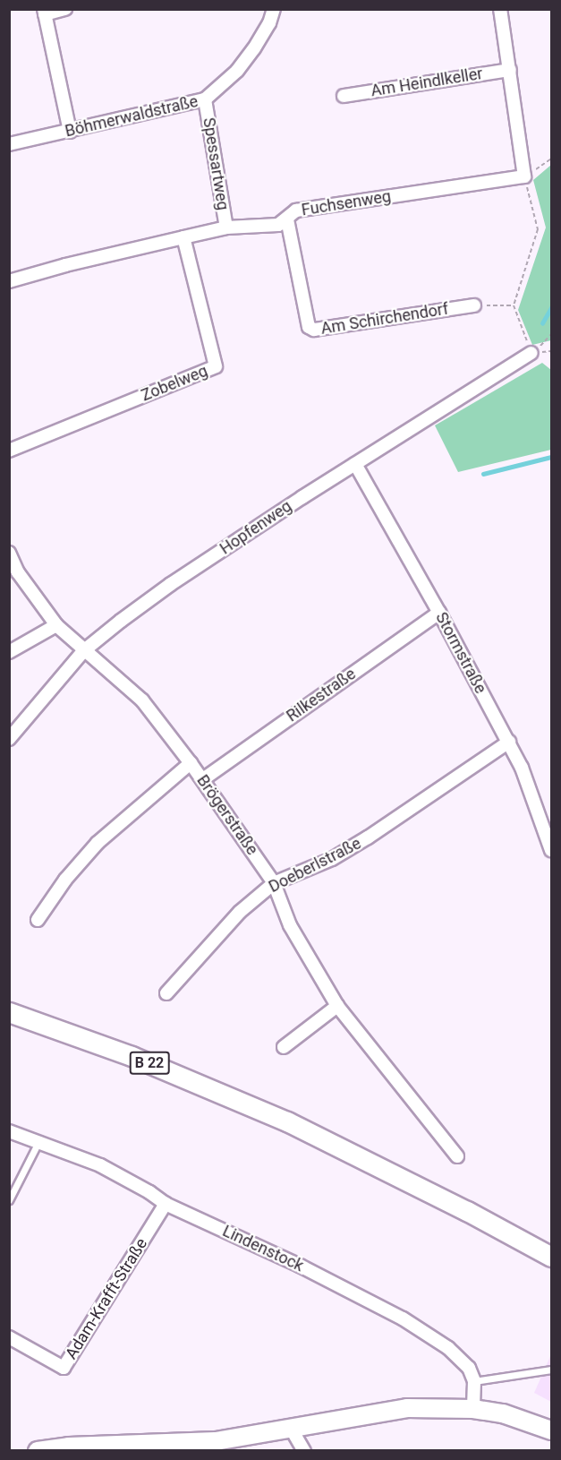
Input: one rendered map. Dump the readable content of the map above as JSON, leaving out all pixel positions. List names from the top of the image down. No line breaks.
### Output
{"streets":{"main road":["B 22"],"street":["Am Heindlkeller","Böhmerwaldstraße","Spessartweg","Fuchsenweg","Am Schirchendorf","Zobelweg","Hopfenweg","Stormstraße","Rilkestraße","Brögerstraße","Doeberlstraße","Lindenstock","Adam-Krafft-Straße"]},"crossings":[["Böhmerwaldstraße","Spessartweg"],["Spessartweg","Fuchsenweg"],["Fuchsenweg","Am Schirchendorf"],["Fuchsenweg","Zobelweg"],["Hopfenweg","Stormstraße"],["Hopfenweg","Brögerstraße"],["Stormstraße","Rilkestraße"],["Stormstraße","Doeberlstraße"],["Rilkestraße","Brögerstraße"],["Brögerstraße","Doeberlstraße"],["Lindenstock","Adam-Krafft-Straße"]]}
